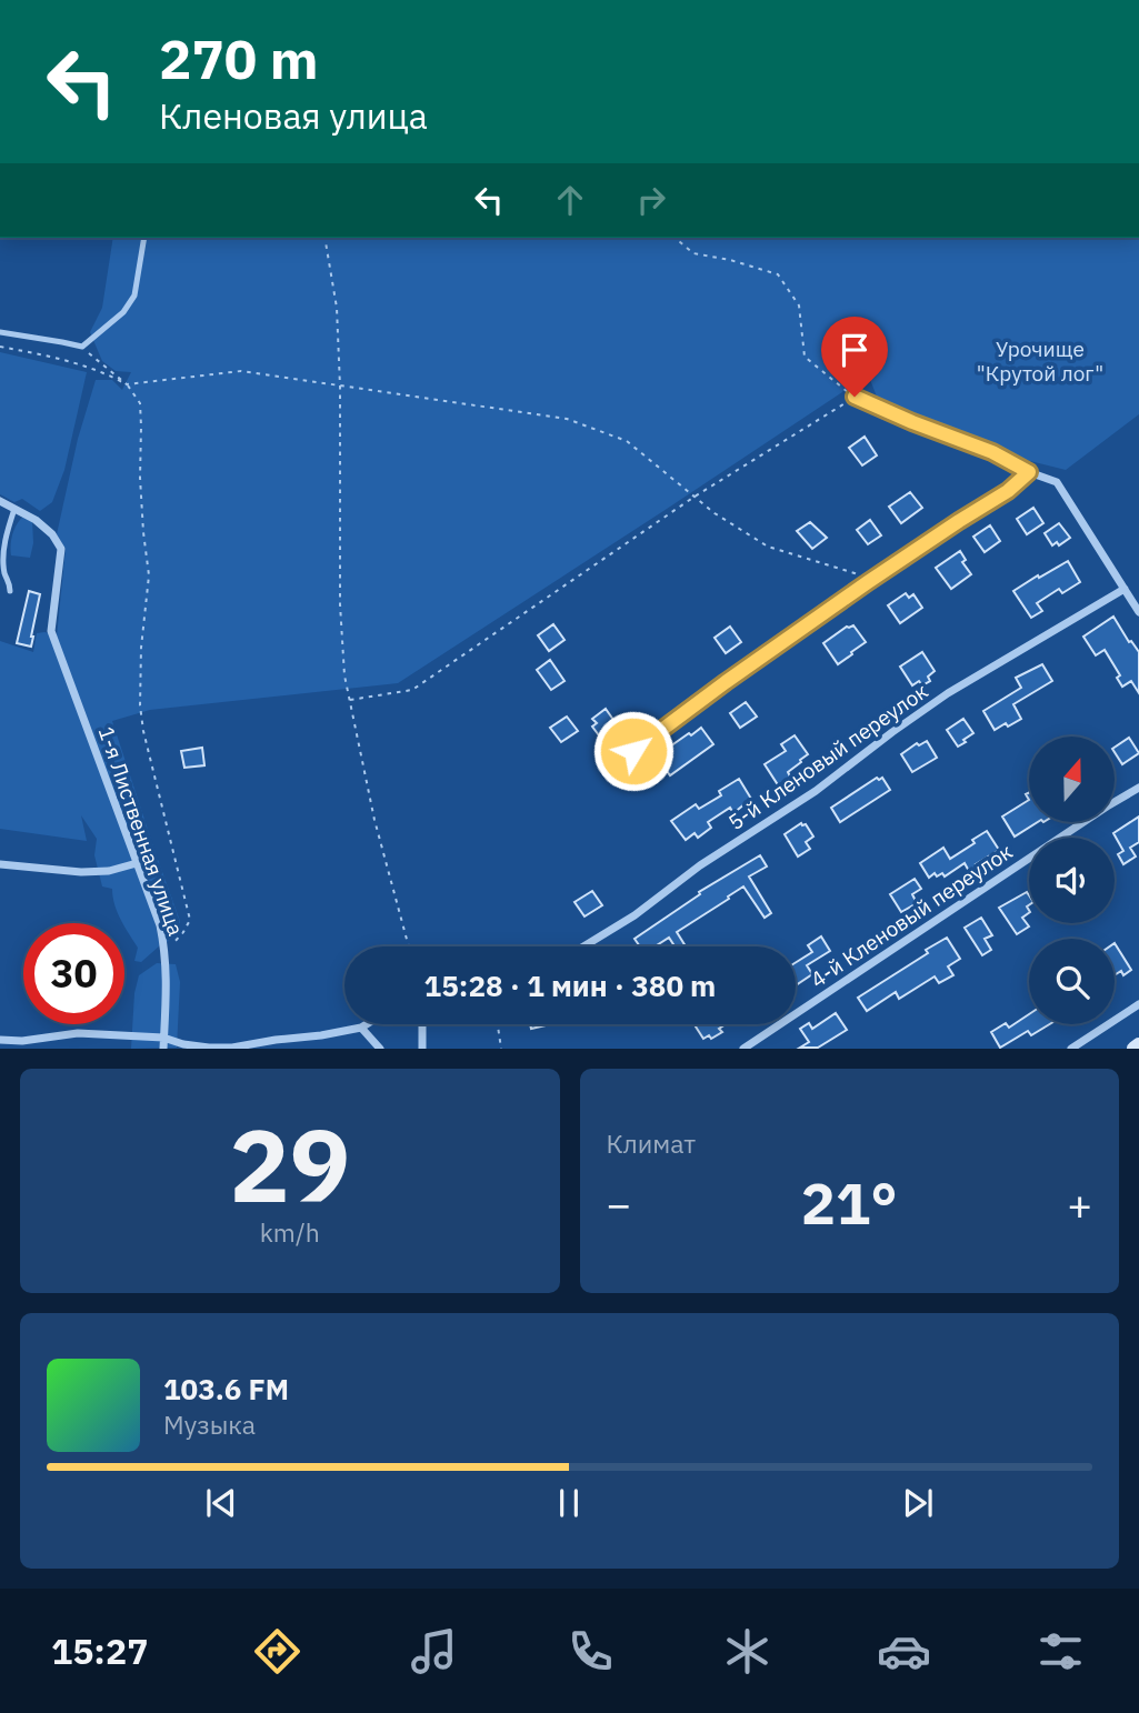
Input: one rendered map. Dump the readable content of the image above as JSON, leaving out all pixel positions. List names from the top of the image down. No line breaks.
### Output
{"streets":{"street":["5-й Кленовый переулок","1-я Лиственная улица","4-й Кленовый переулок"]},"parks":["Урочище \"Крутой лог\""],"north":"top","page":{"turn":["270 m","Кленовая улица"],"limit":"30","trip":"15:28 · 1 мин · 380 m","tile":[["29","km/h"],"Климат"],"heat":["−","21°","+"],"song":["103.6 FM","Музыка"],"tabs":"15:27"}}
